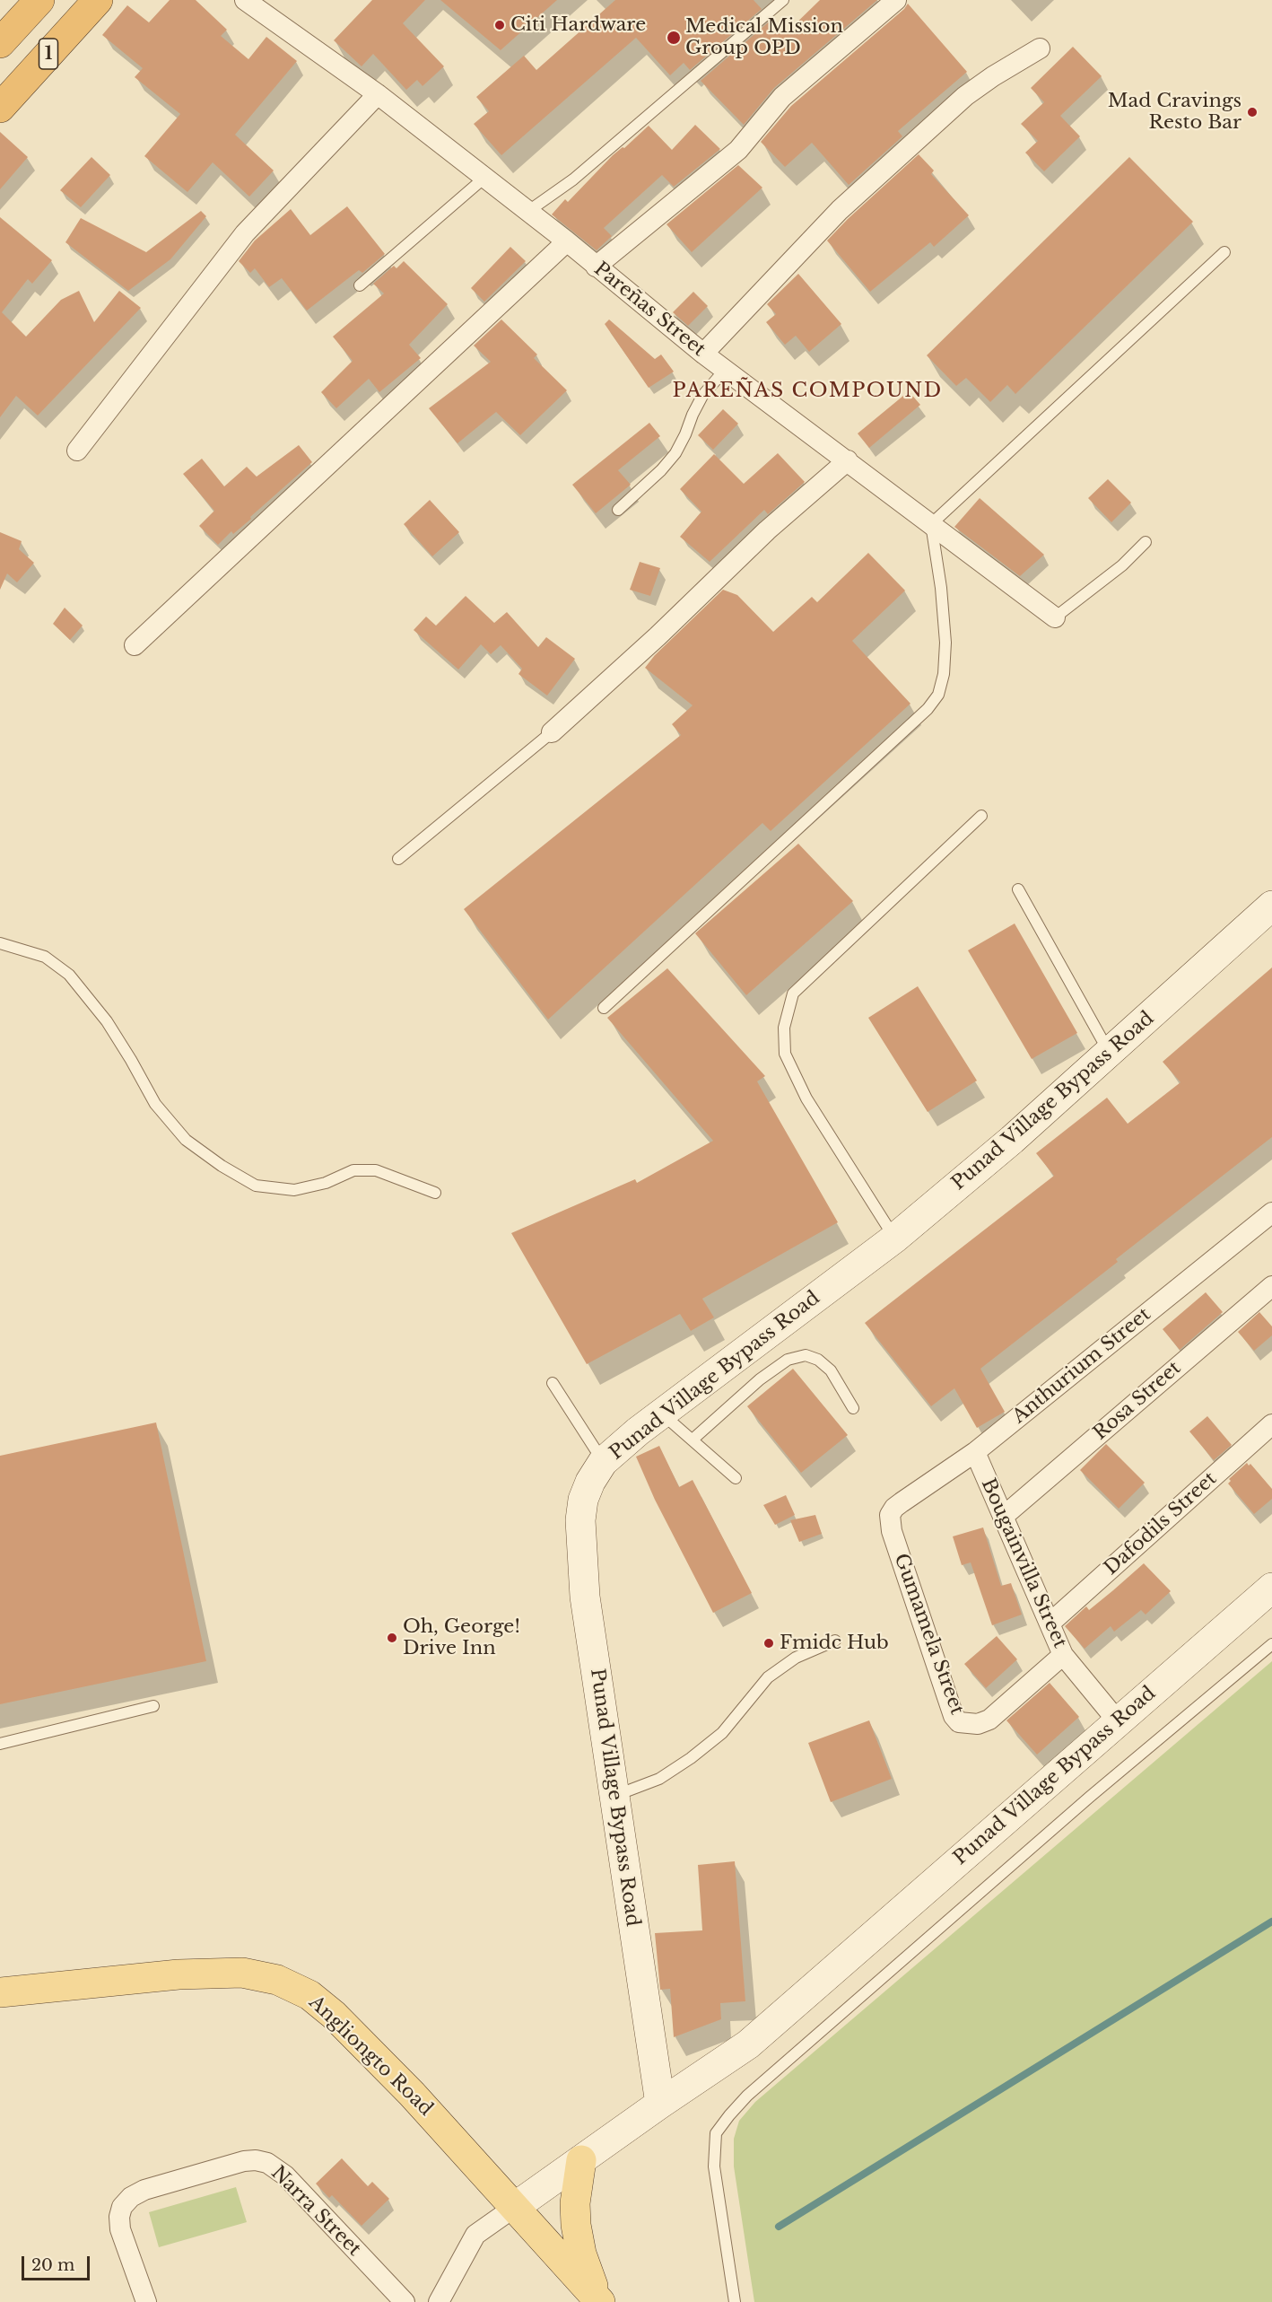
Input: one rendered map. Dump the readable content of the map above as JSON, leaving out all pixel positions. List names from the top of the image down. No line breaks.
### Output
{"streets":{"highway":["1"],"main road":["Punad Village Bypass Road","Angliongto Road"],"street":["Pareñas Street","Anthurium Street","Rosa Street","Dafodils Street","Bougainvilla Street","Gumamela Street","Narra Street"]},"crossings":[["Punad Village Bypass Road","Bougainvilla Street"],["Punad Village Bypass Road","Angliongto Road"],["Anthurium Street","Bougainvilla Street"],["Anthurium Street","Gumamela Street"],["Rosa Street","Bougainvilla Street"],["Dafodils Street","Bougainvilla Street"],["Bougainvilla Street","Gumamela Street"]],"districts":["PAREÑAS COMPOUND"],"places":["Citi Hardware","Medical Mission Group OPD","Mad Cravings Resto Bar","Oh, George! Drive Inn","Fmidc Hub"],"scale_bar":"20 m"}
